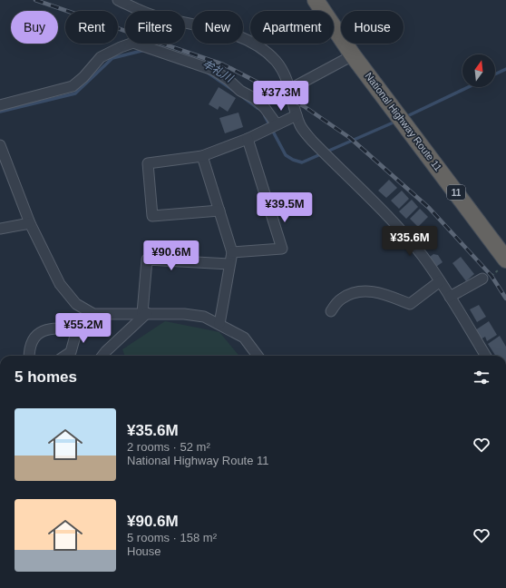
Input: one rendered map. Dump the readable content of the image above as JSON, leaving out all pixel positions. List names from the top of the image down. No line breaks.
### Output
{"streets":{"highway":["National Highway Route 11","11"]},"water":["牟礼川"],"north":"top","page":{"chip":["Buy","Rent","Filters","New","Apartment","House"],"price":["¥37.3M","¥39.5M","¥35.6M","¥90.6M","¥55.2M"],"heading":"5 homes","list":[{"name":"¥35.6M","note":"2 rooms · 52 m² · National Highway Route 11"},{"name":"¥90.6M","note":"5 rooms · 158 m² · House"}]}}
